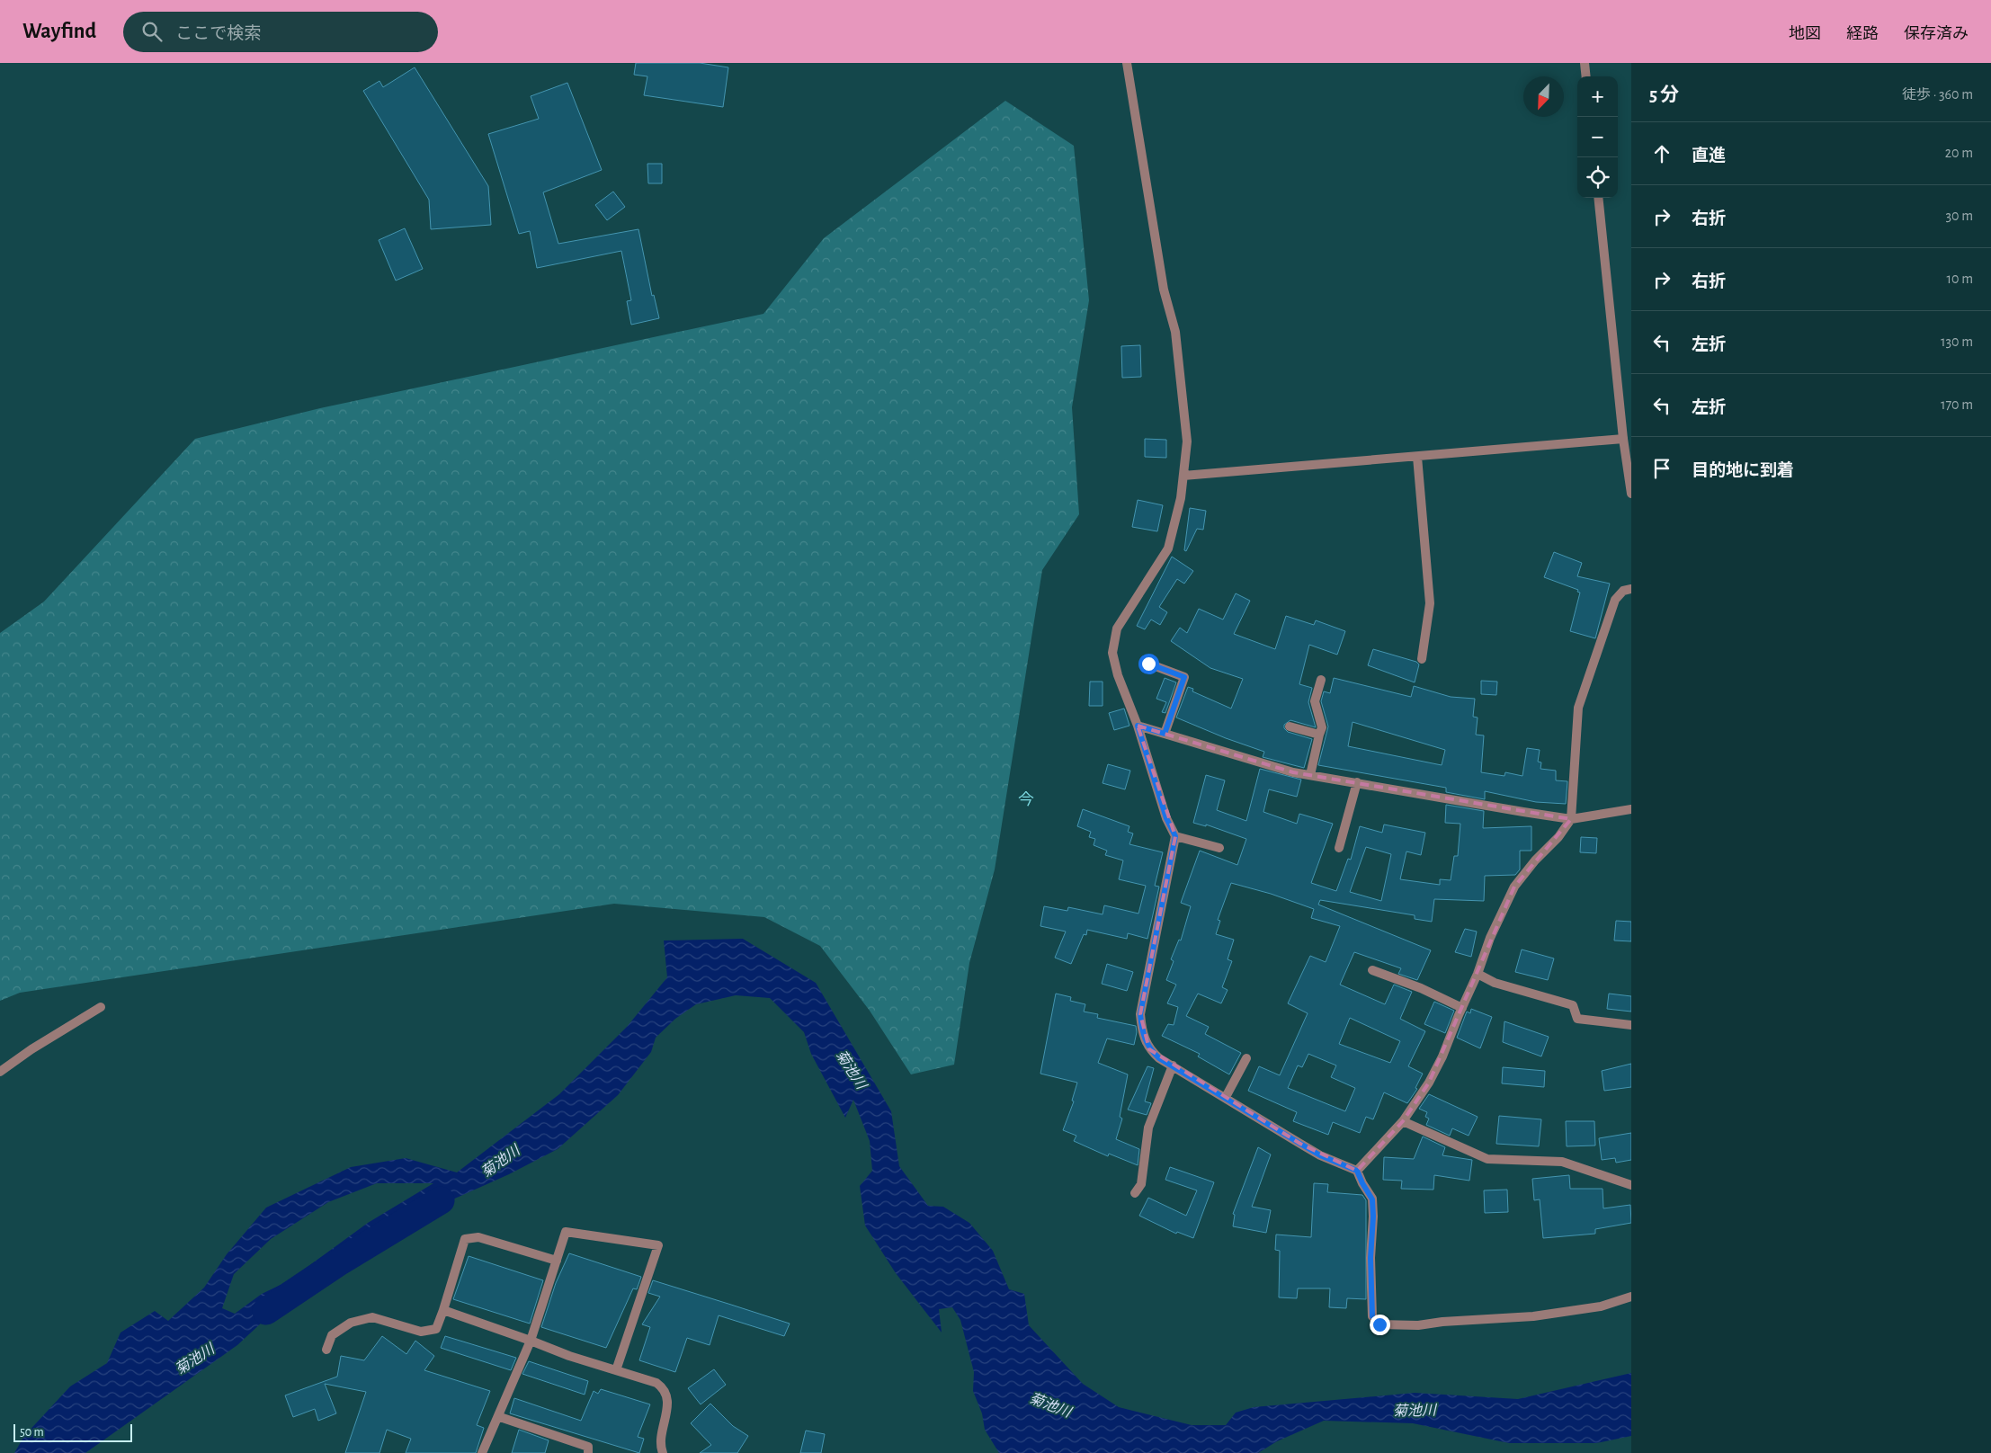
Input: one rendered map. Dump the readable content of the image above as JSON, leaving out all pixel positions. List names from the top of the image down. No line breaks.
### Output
{"districts":["今"],"water":["菊池川"],"scale_bar":"50 m","north":"bottom left","page":{"header":"Wayfind","search":"ここで検索","nav":["地図","経路","保存済み"],"heading":["5 分","徒歩 · 360 m"],"map_buttons":["+","−"],"list":[["直進","20 m"],["右折","30 m"],["右折","10 m"],["左折","130 m"],["左折","170 m"],"目的地に到着"],"scale":"50 m"}}
